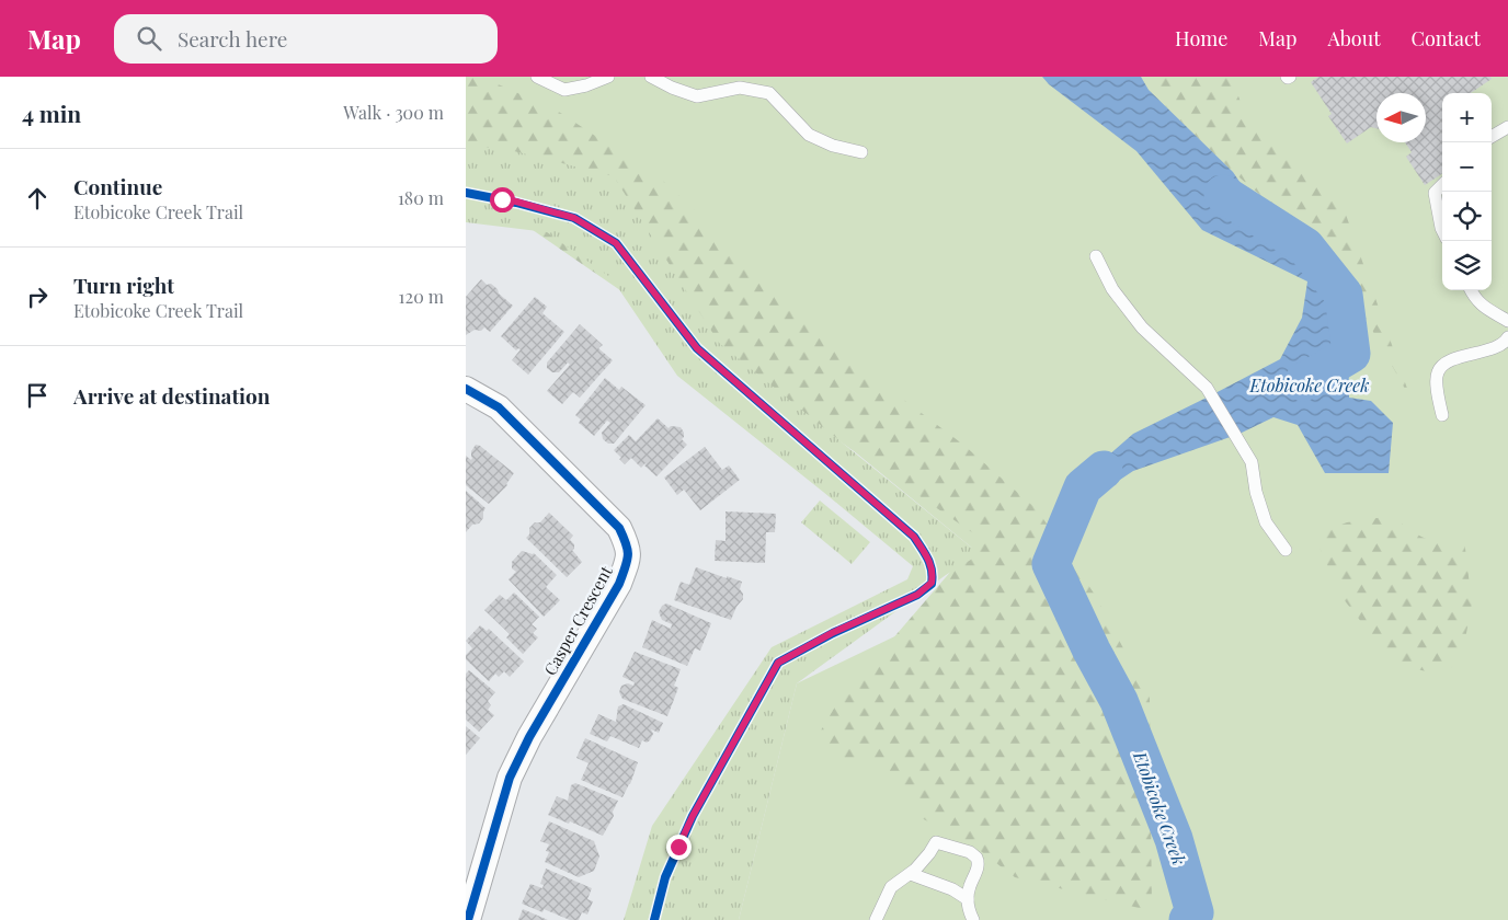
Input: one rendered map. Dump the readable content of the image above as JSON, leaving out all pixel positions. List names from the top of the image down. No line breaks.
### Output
{"streets":{"street":["Casper Crescent"]},"water":["Etobicoke Creek"],"north":"left","page":{"header":"Map","search":"Search here","nav":["Home","Map","About","Contact"],"heading":["4 min","Walk · 300 m"],"map_buttons":["+","−"],"list":[["Continue","Etobicoke Creek Trail","180 m"],["Turn right","Etobicoke Creek Trail","120 m"],"Arrive at destination"]}}
